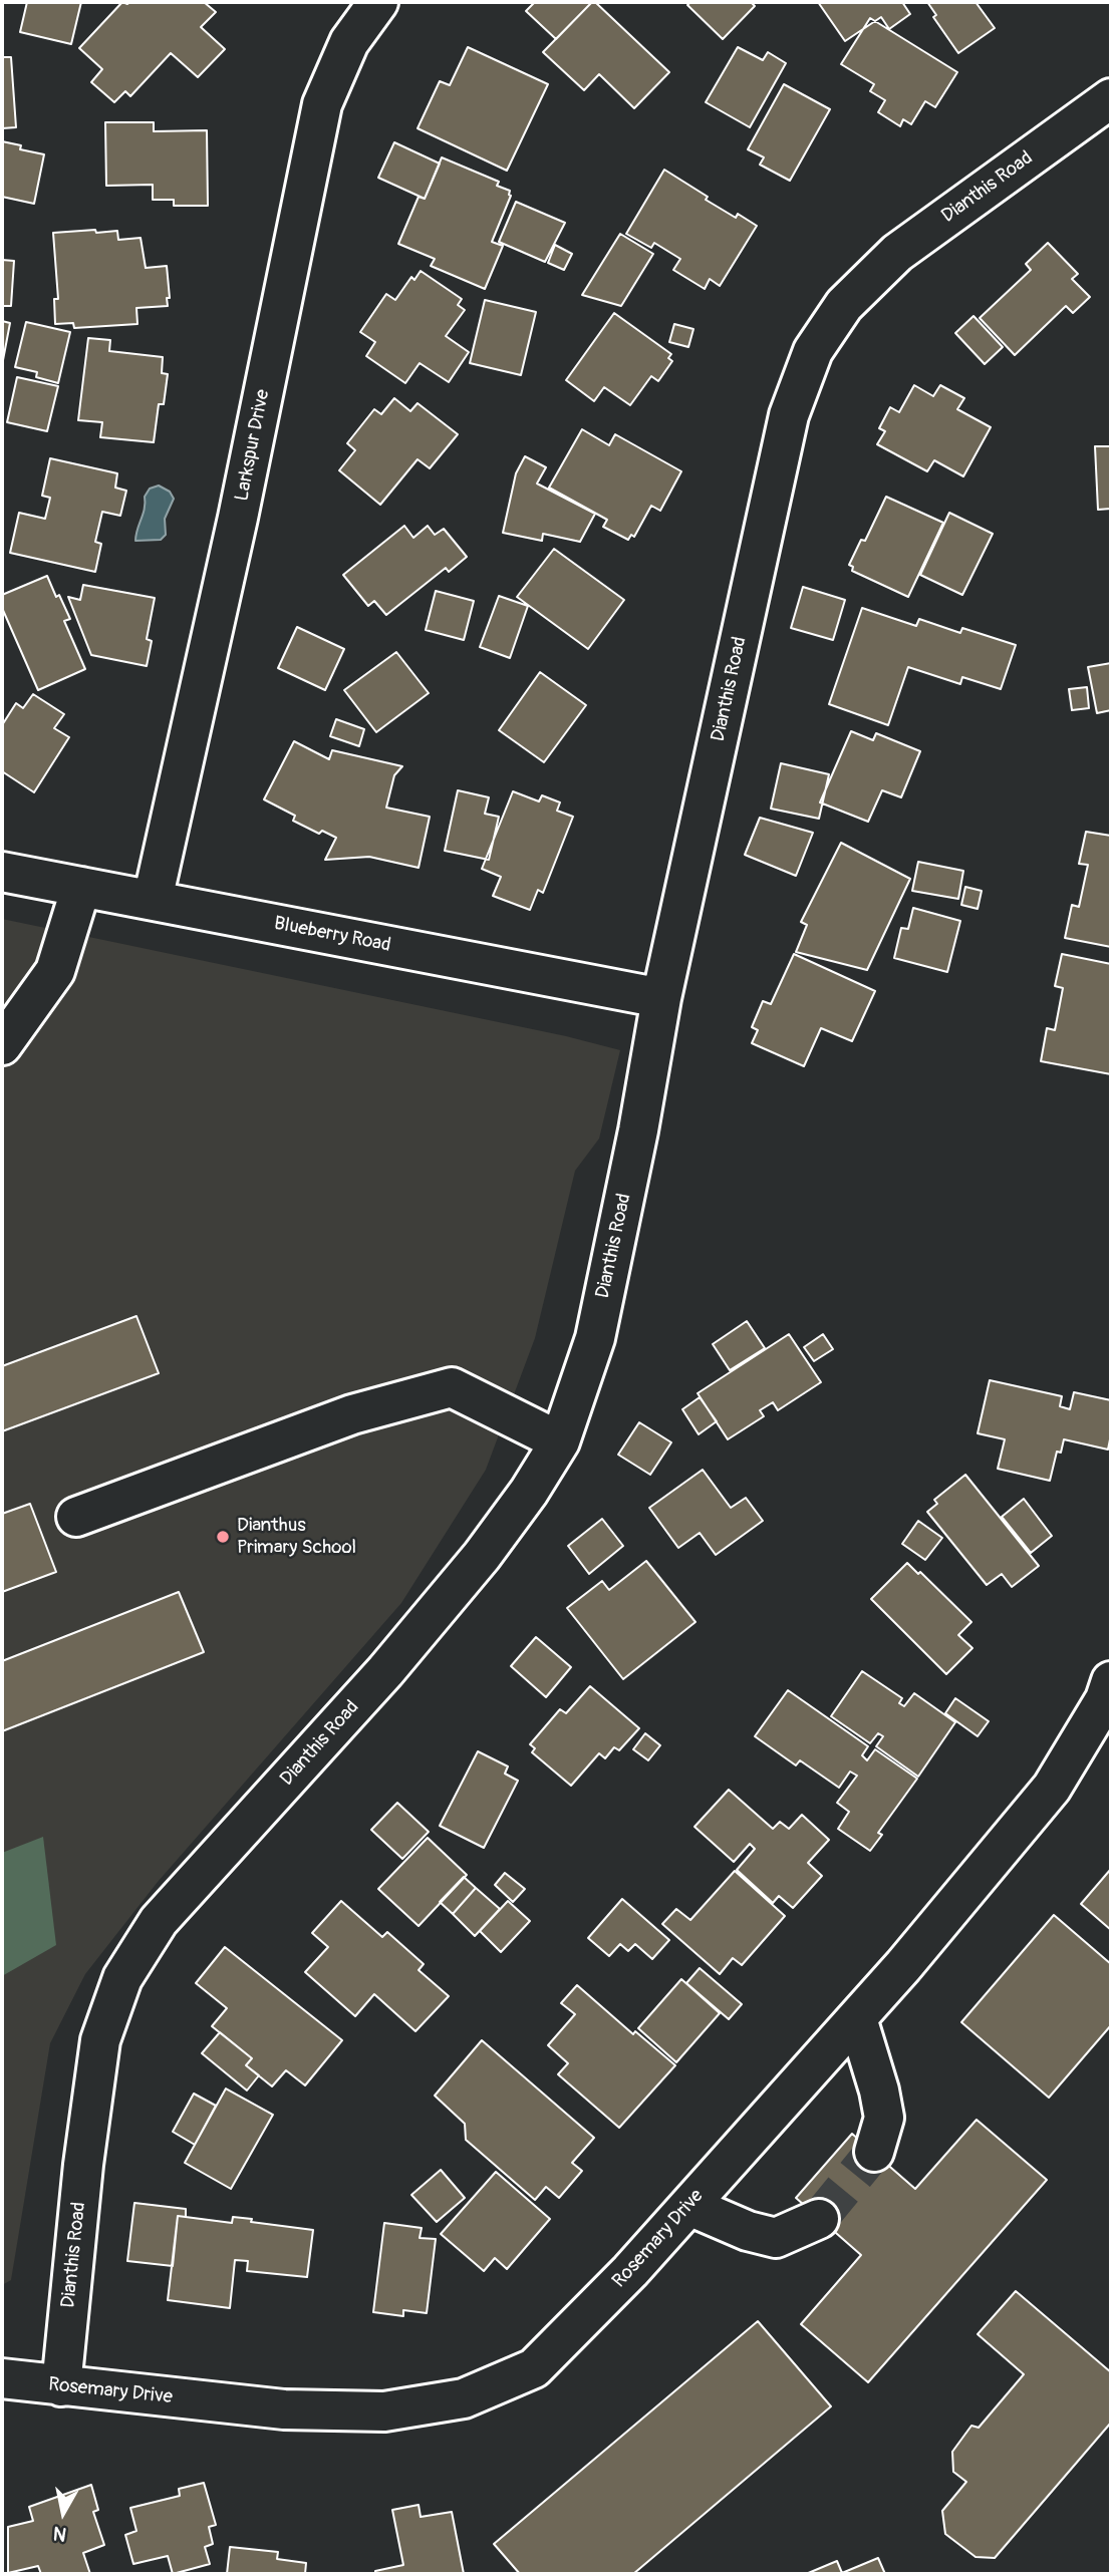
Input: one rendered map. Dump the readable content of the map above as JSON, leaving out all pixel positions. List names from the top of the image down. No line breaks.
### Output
{"streets":{"street":["Dianthis Road","Larkspur Drive","Blueberry Road","Rosemary Drive"]},"crossings":[["Dianthis Road","Blueberry Road"],["Dianthis Road","Rosemary Drive"],["Larkspur Drive","Blueberry Road"]],"places":["Dianthus Primary School"],"north":"bottom"}
